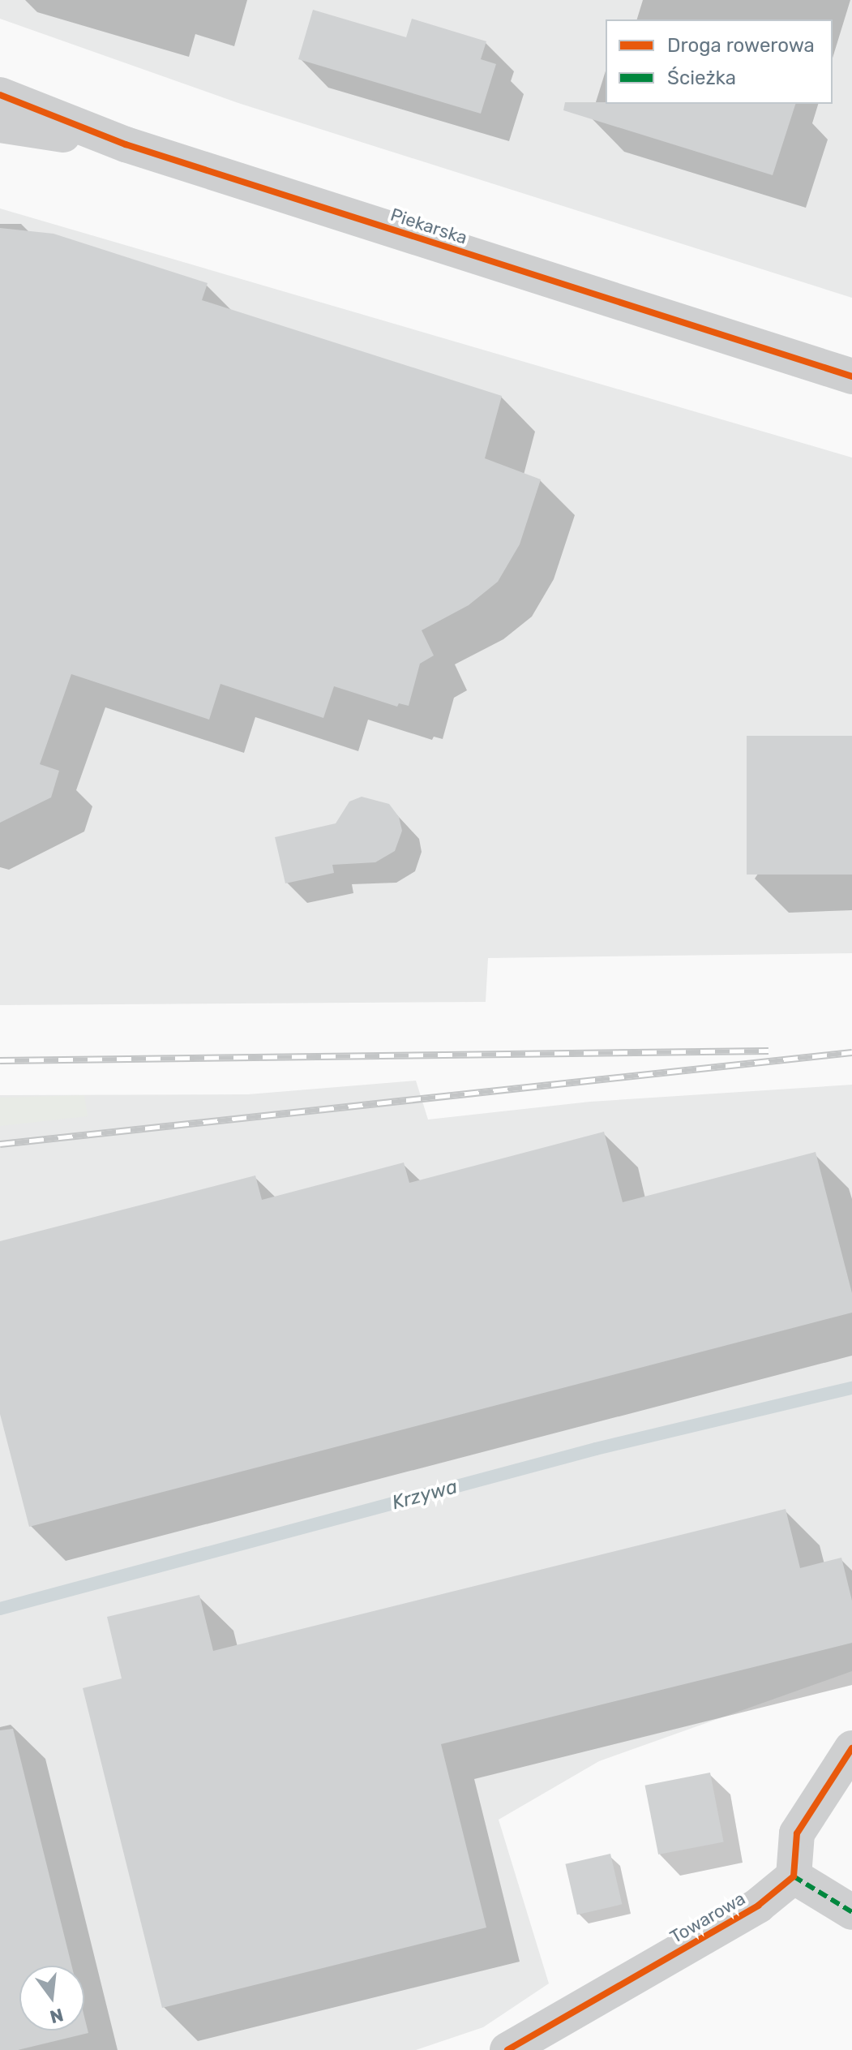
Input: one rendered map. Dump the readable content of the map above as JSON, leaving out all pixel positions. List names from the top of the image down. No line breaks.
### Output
{"streets":{"street":["Piekarska","Towarowa"]},"water":["Krzywa"],"legend":["Droga rowerowa","Ścieżka"],"north":"bottom"}
